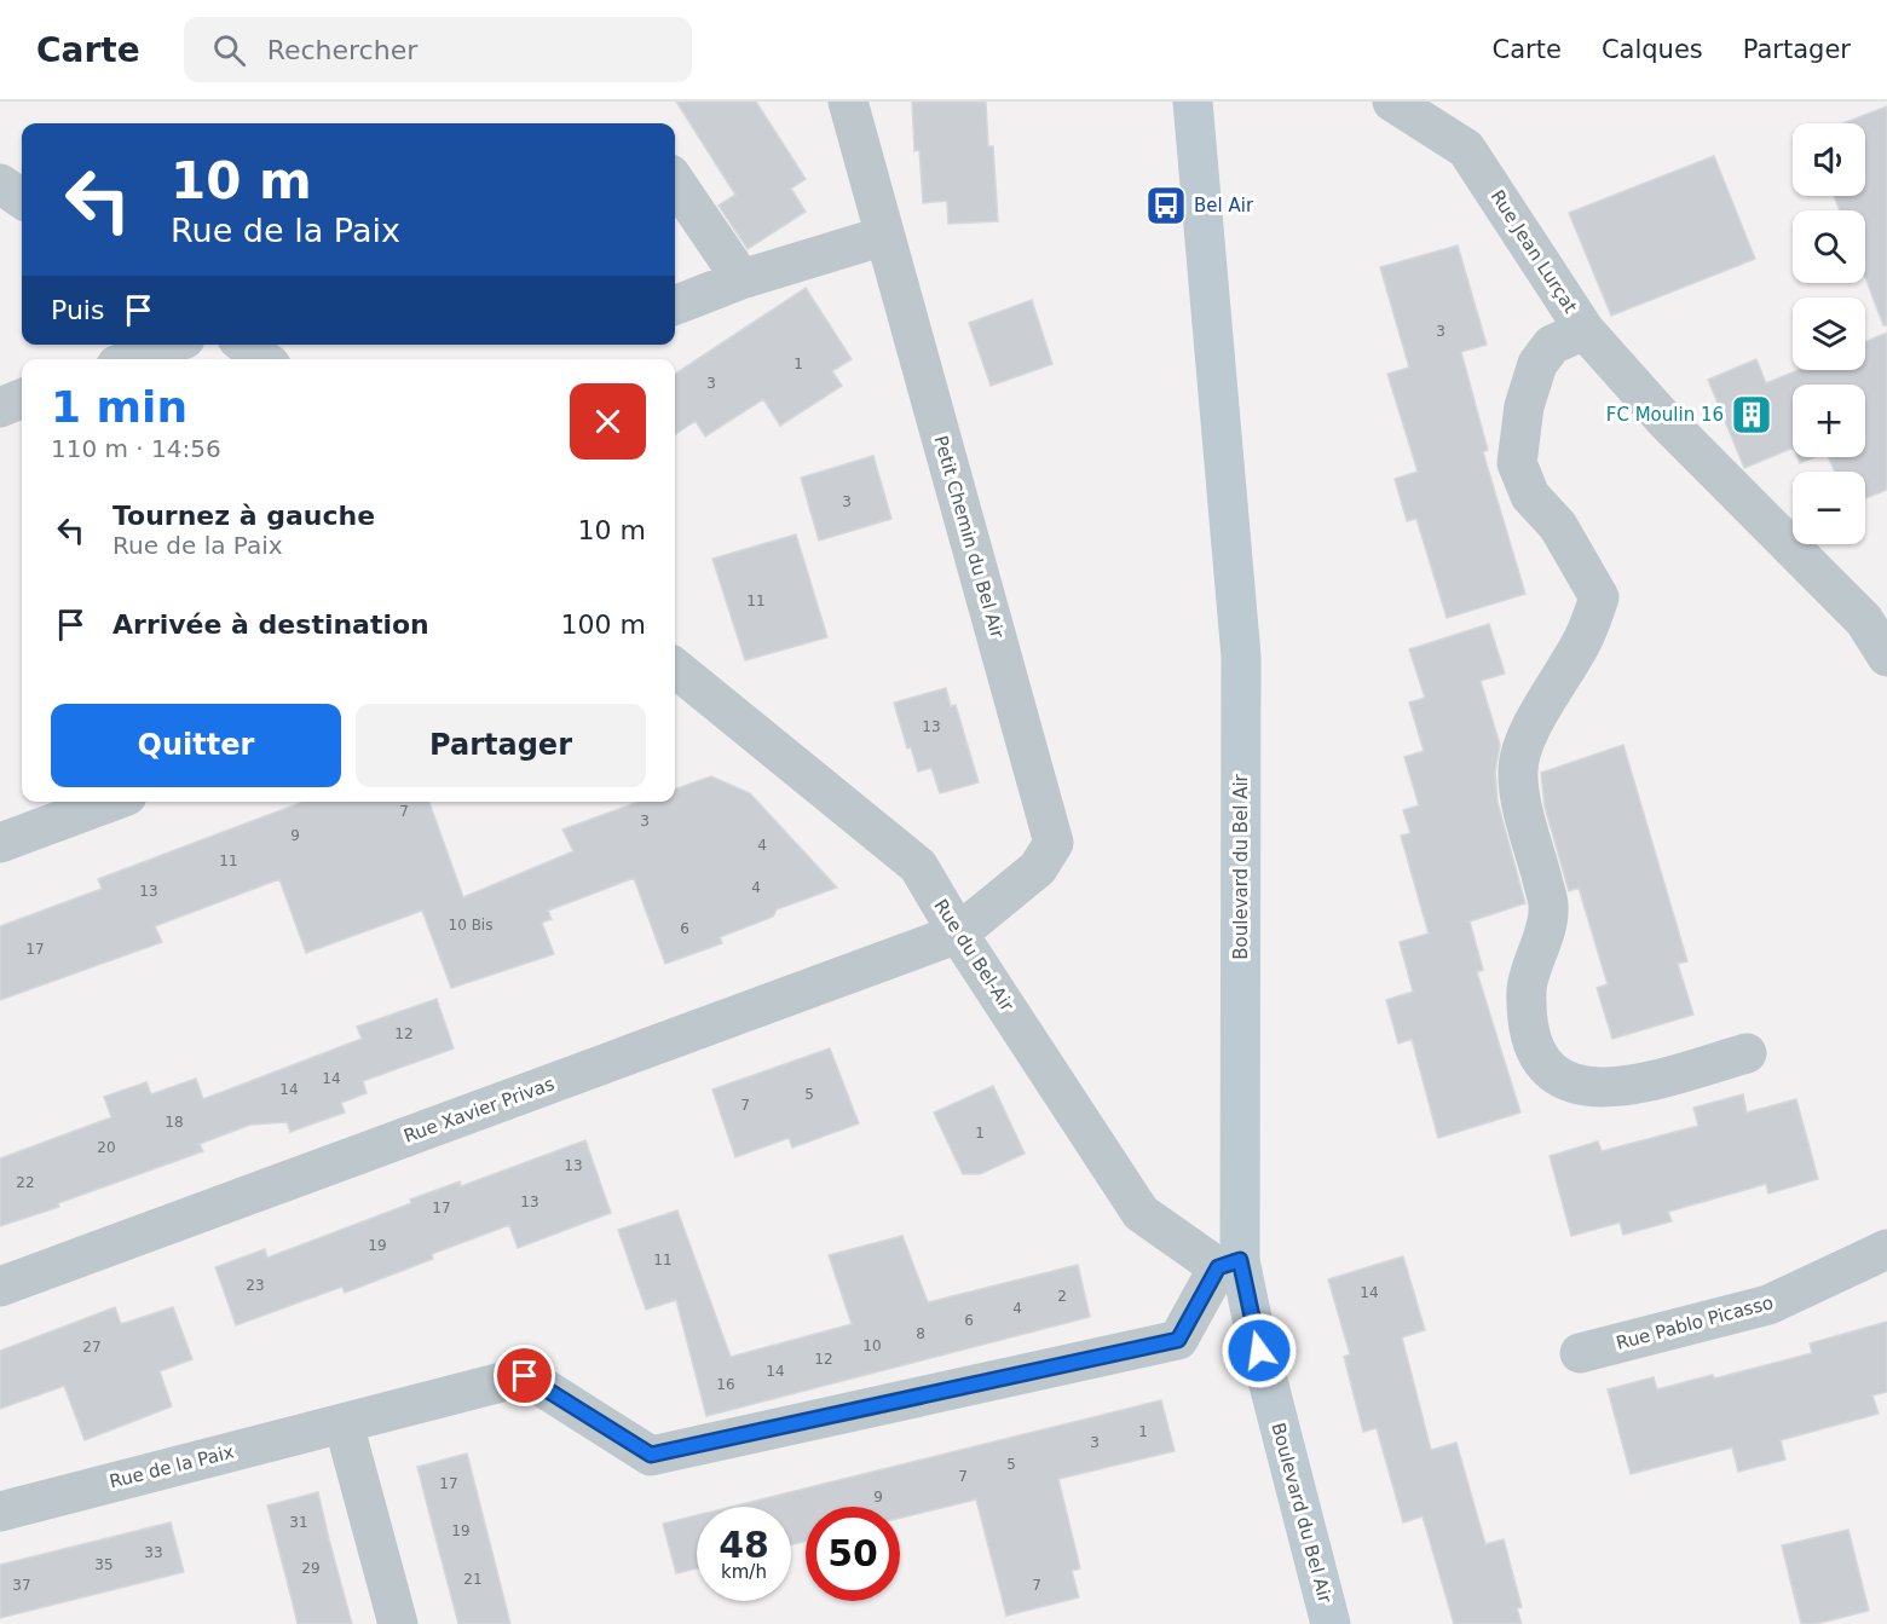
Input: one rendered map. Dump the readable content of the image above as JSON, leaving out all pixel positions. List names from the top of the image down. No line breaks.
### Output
{"streets":{"main road":["Boulevard du Bel Air"],"street":["Rue Jean Lurçat","Petit Chemin du Bel Air","Rue du Bel-Air","Rue Xavier Privas","Rue Pablo Picasso","Rue de la Paix"]},"crossings":[["Petit Chemin du Bel Air","Rue du Bel-Air"],["Petit Chemin du Bel Air","Rue Xavier Privas"],["Boulevard du Bel Air","Rue du Bel-Air"],["Boulevard du Bel Air","Rue de la Paix"],["Rue du Bel-Air","Rue Xavier Privas"],["Rue du Bel-Air","Rue de la Paix"]],"places":{"bus stop":["Bel Air"],"building":["FC Moulin 16"]},"house_numbers":["3","1","3","3","11","13","7","3","9","4","11","4","13","10 Bis","6","17","12","14","14","5","7","18","1","20","13","22","13","17","19","11","23","14","2","4","6","8","10","27","12","14","16","1","3","5","7","17","9","31","19","33","35","29","21","37","7"],"page":{"header":"Carte","search":"Rechercher","nav":["Carte","Calques","Partager"],"map_buttons":["+","−"],"turn":["10 m","Rue de la Paix"],"then":"Puis","heading":["1 min","110 m · 14:56"],"list":[{"name":"Tournez à gauche","note":"Rue de la Paix","value":"10 m"},{"name":"Arrivée à destination","value":"100 m"}],"buttons":["Quitter","Partager"],"speed":"48 km/h","limit":"50"}}
